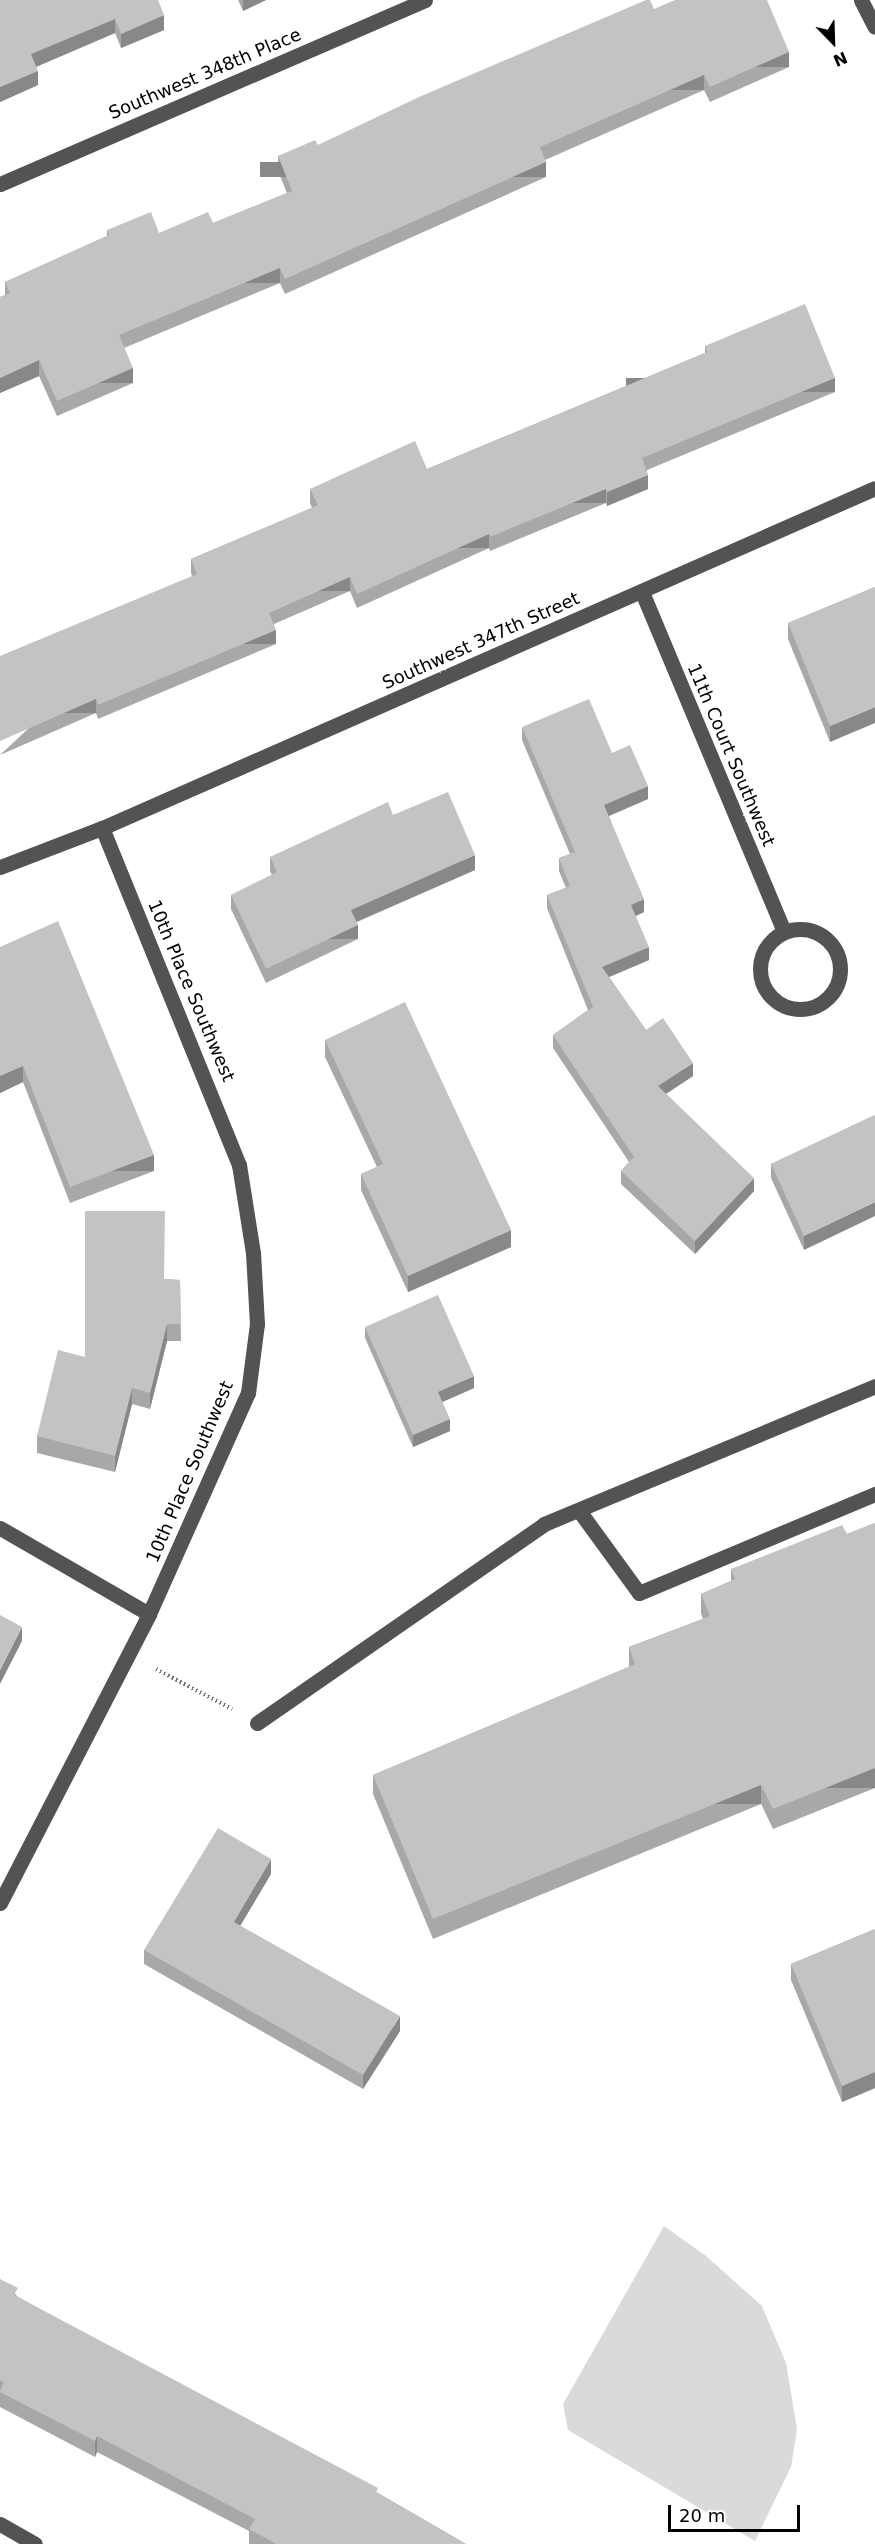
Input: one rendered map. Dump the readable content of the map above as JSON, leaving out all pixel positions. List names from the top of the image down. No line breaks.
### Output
{"streets":{"street":["Southwest 348th Place","Southwest 347th Street","11th Court Southwest","10th Place Southwest"]},"crossings":[["Southwest 347th Street","11th Court Southwest"],["Southwest 347th Street","10th Place Southwest"]],"scale_bar":"20 m","north":"bottom right"}
